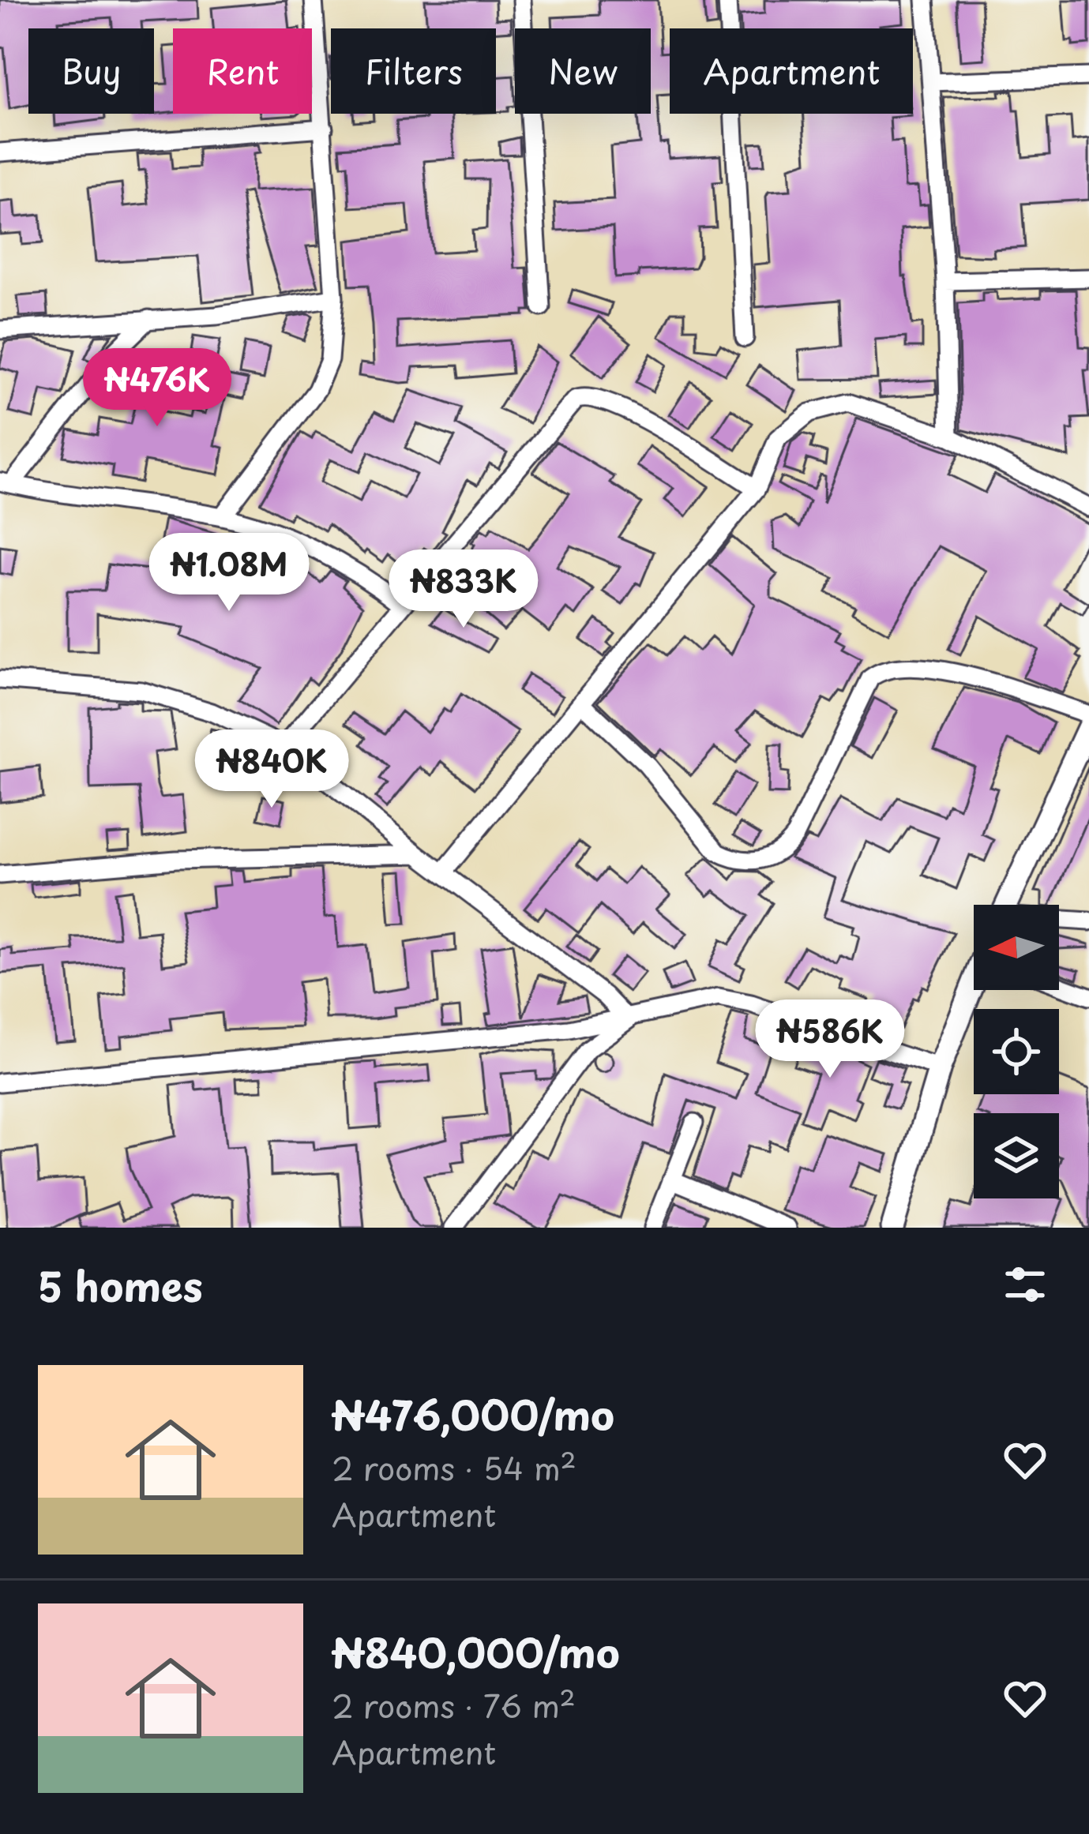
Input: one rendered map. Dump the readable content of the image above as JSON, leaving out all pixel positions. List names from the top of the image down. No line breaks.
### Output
{"north":"left","page":{"chip":["Buy","Rent","Filters","New","Apartment"],"price":["₦476K","₦1.08M","₦833K","₦840K","₦586K"],"heading":"5 homes","list":[{"name":"₦476,000/mo","note":"2 rooms · 54 m² · Apartment"},{"name":"₦840,000/mo","note":"2 rooms · 76 m² · Apartment"}]}}
